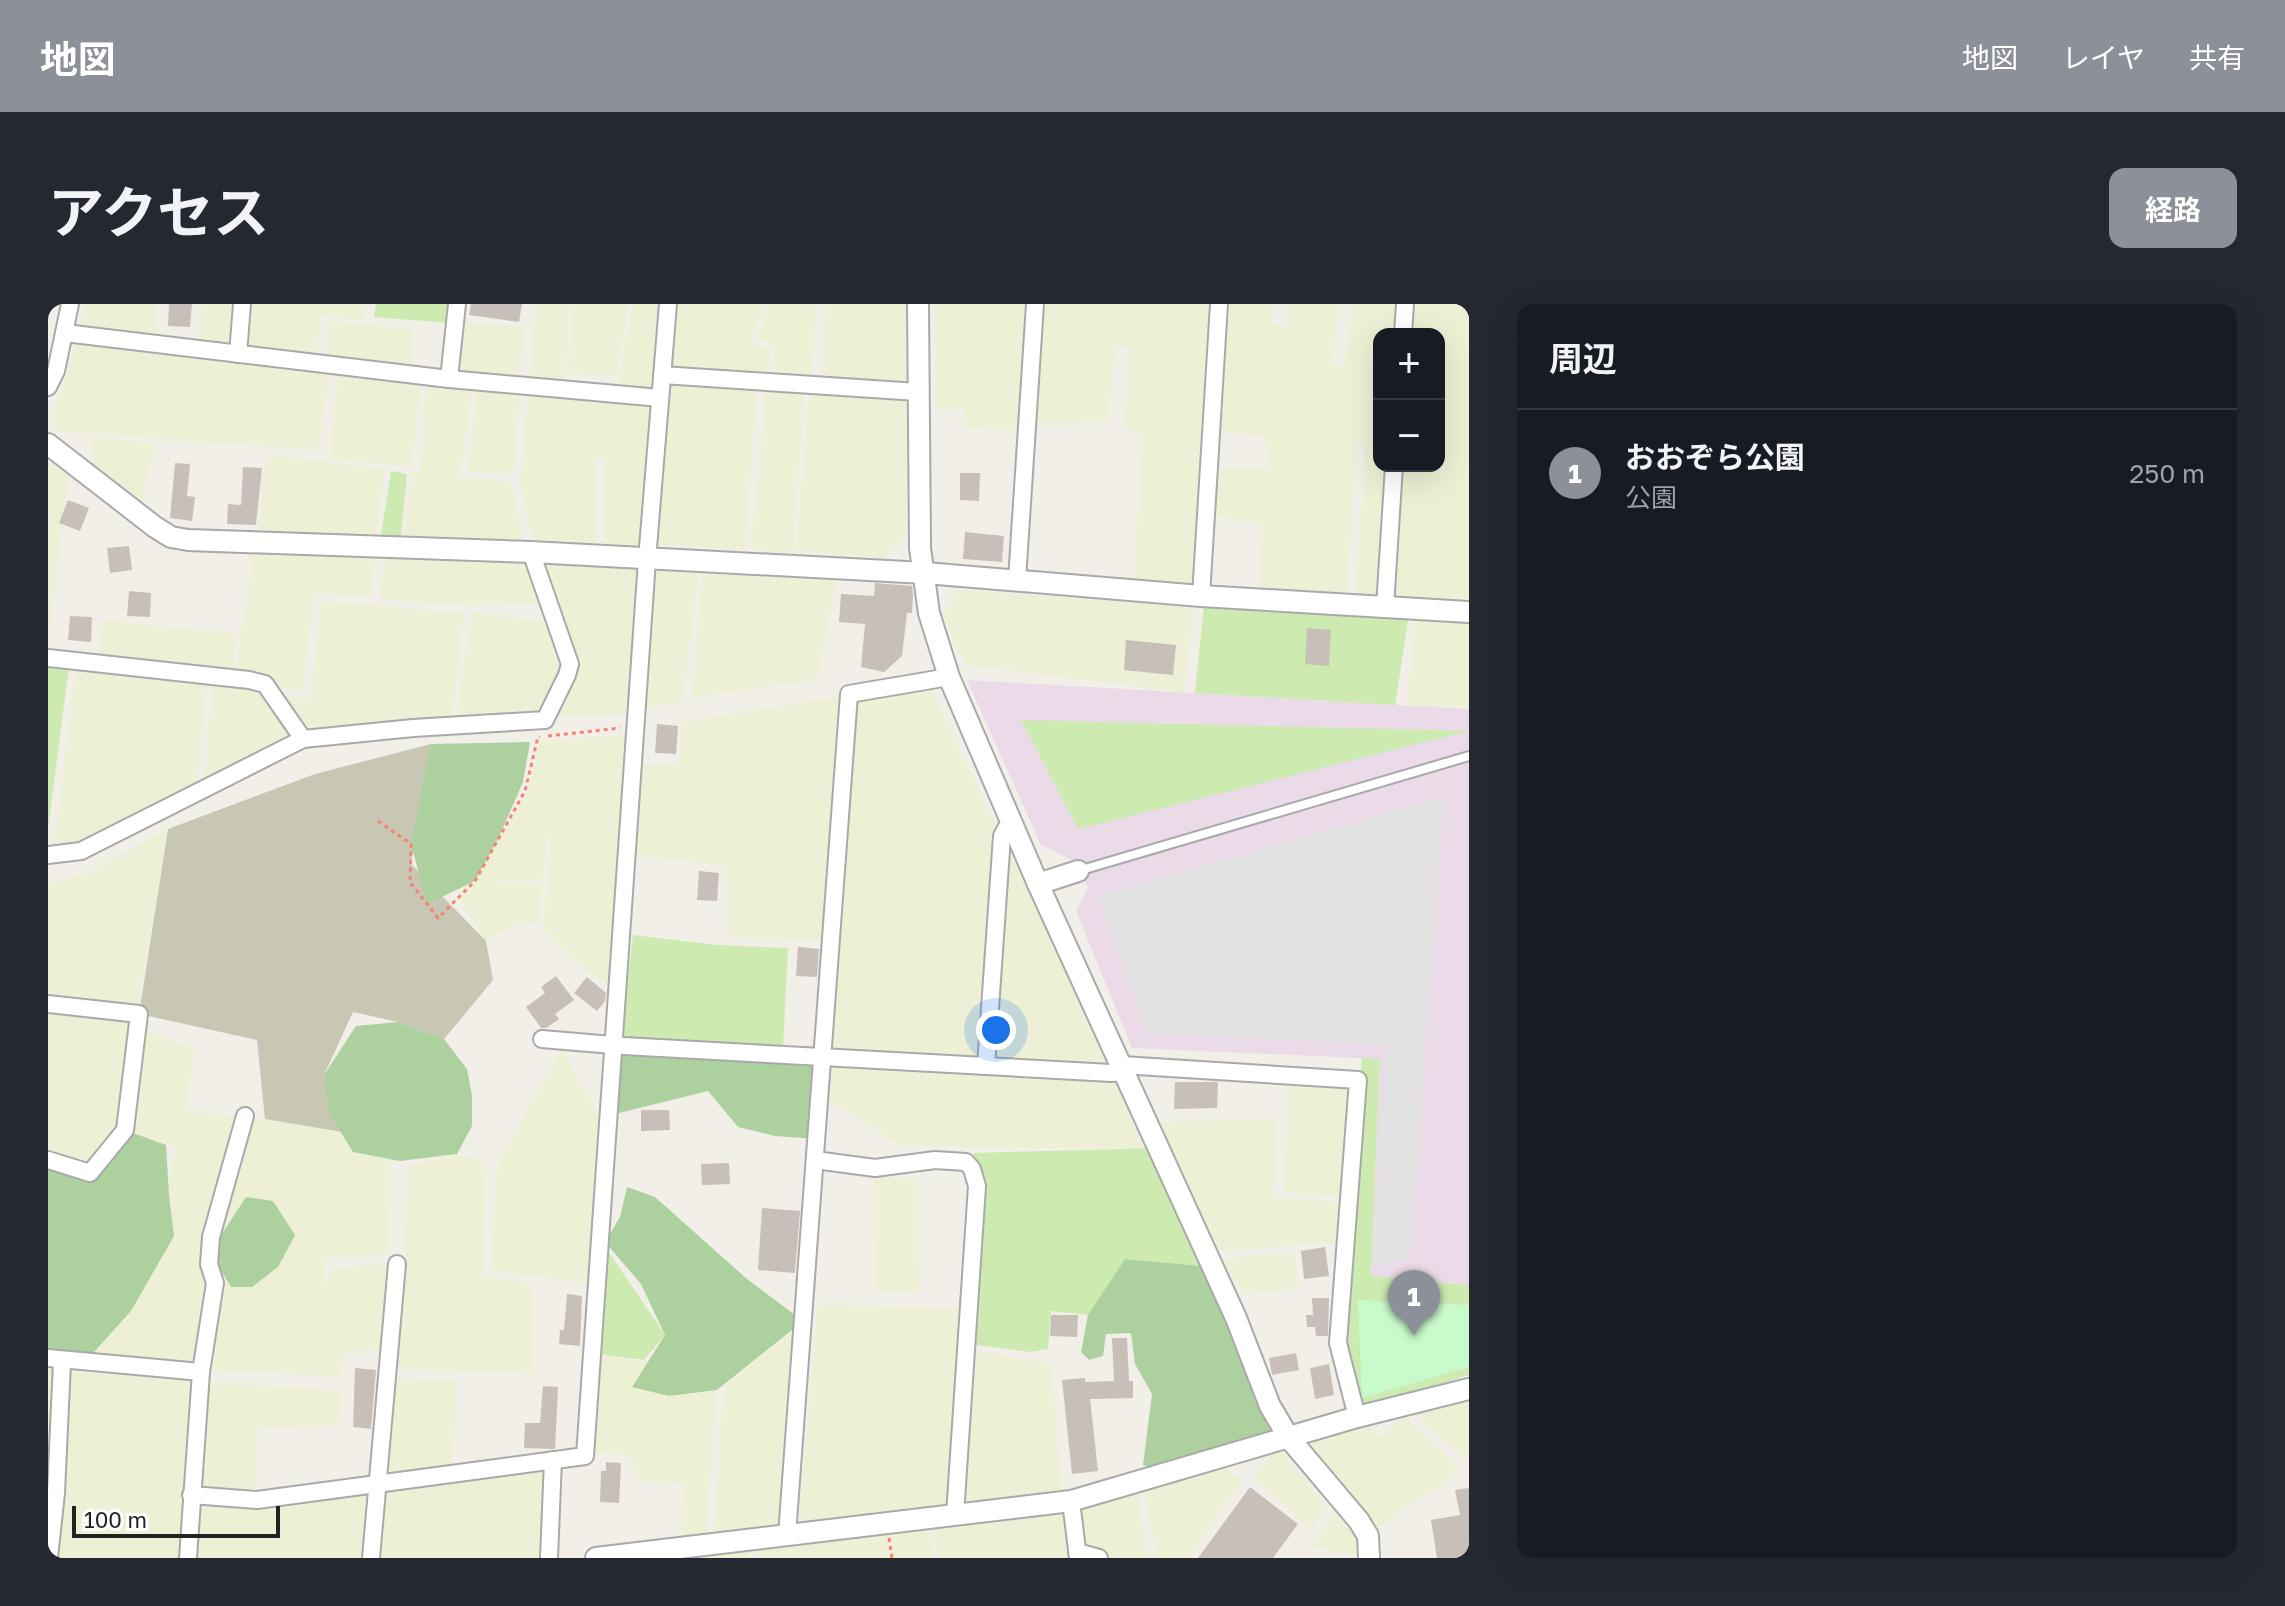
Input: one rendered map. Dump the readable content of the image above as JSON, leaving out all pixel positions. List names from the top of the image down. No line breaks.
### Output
{"scale_bar":"100 m","page":{"header":"地図","nav":["地図","レイヤ","共有"],"title":"アクセス","buttons":"経路","heading":"周辺","map_buttons":["+","−"],"list":[{"mark":"1","name":"おおぞら公園","note":"公園","value":"250 m"}],"pins":"1","scale":"100 m"}}
